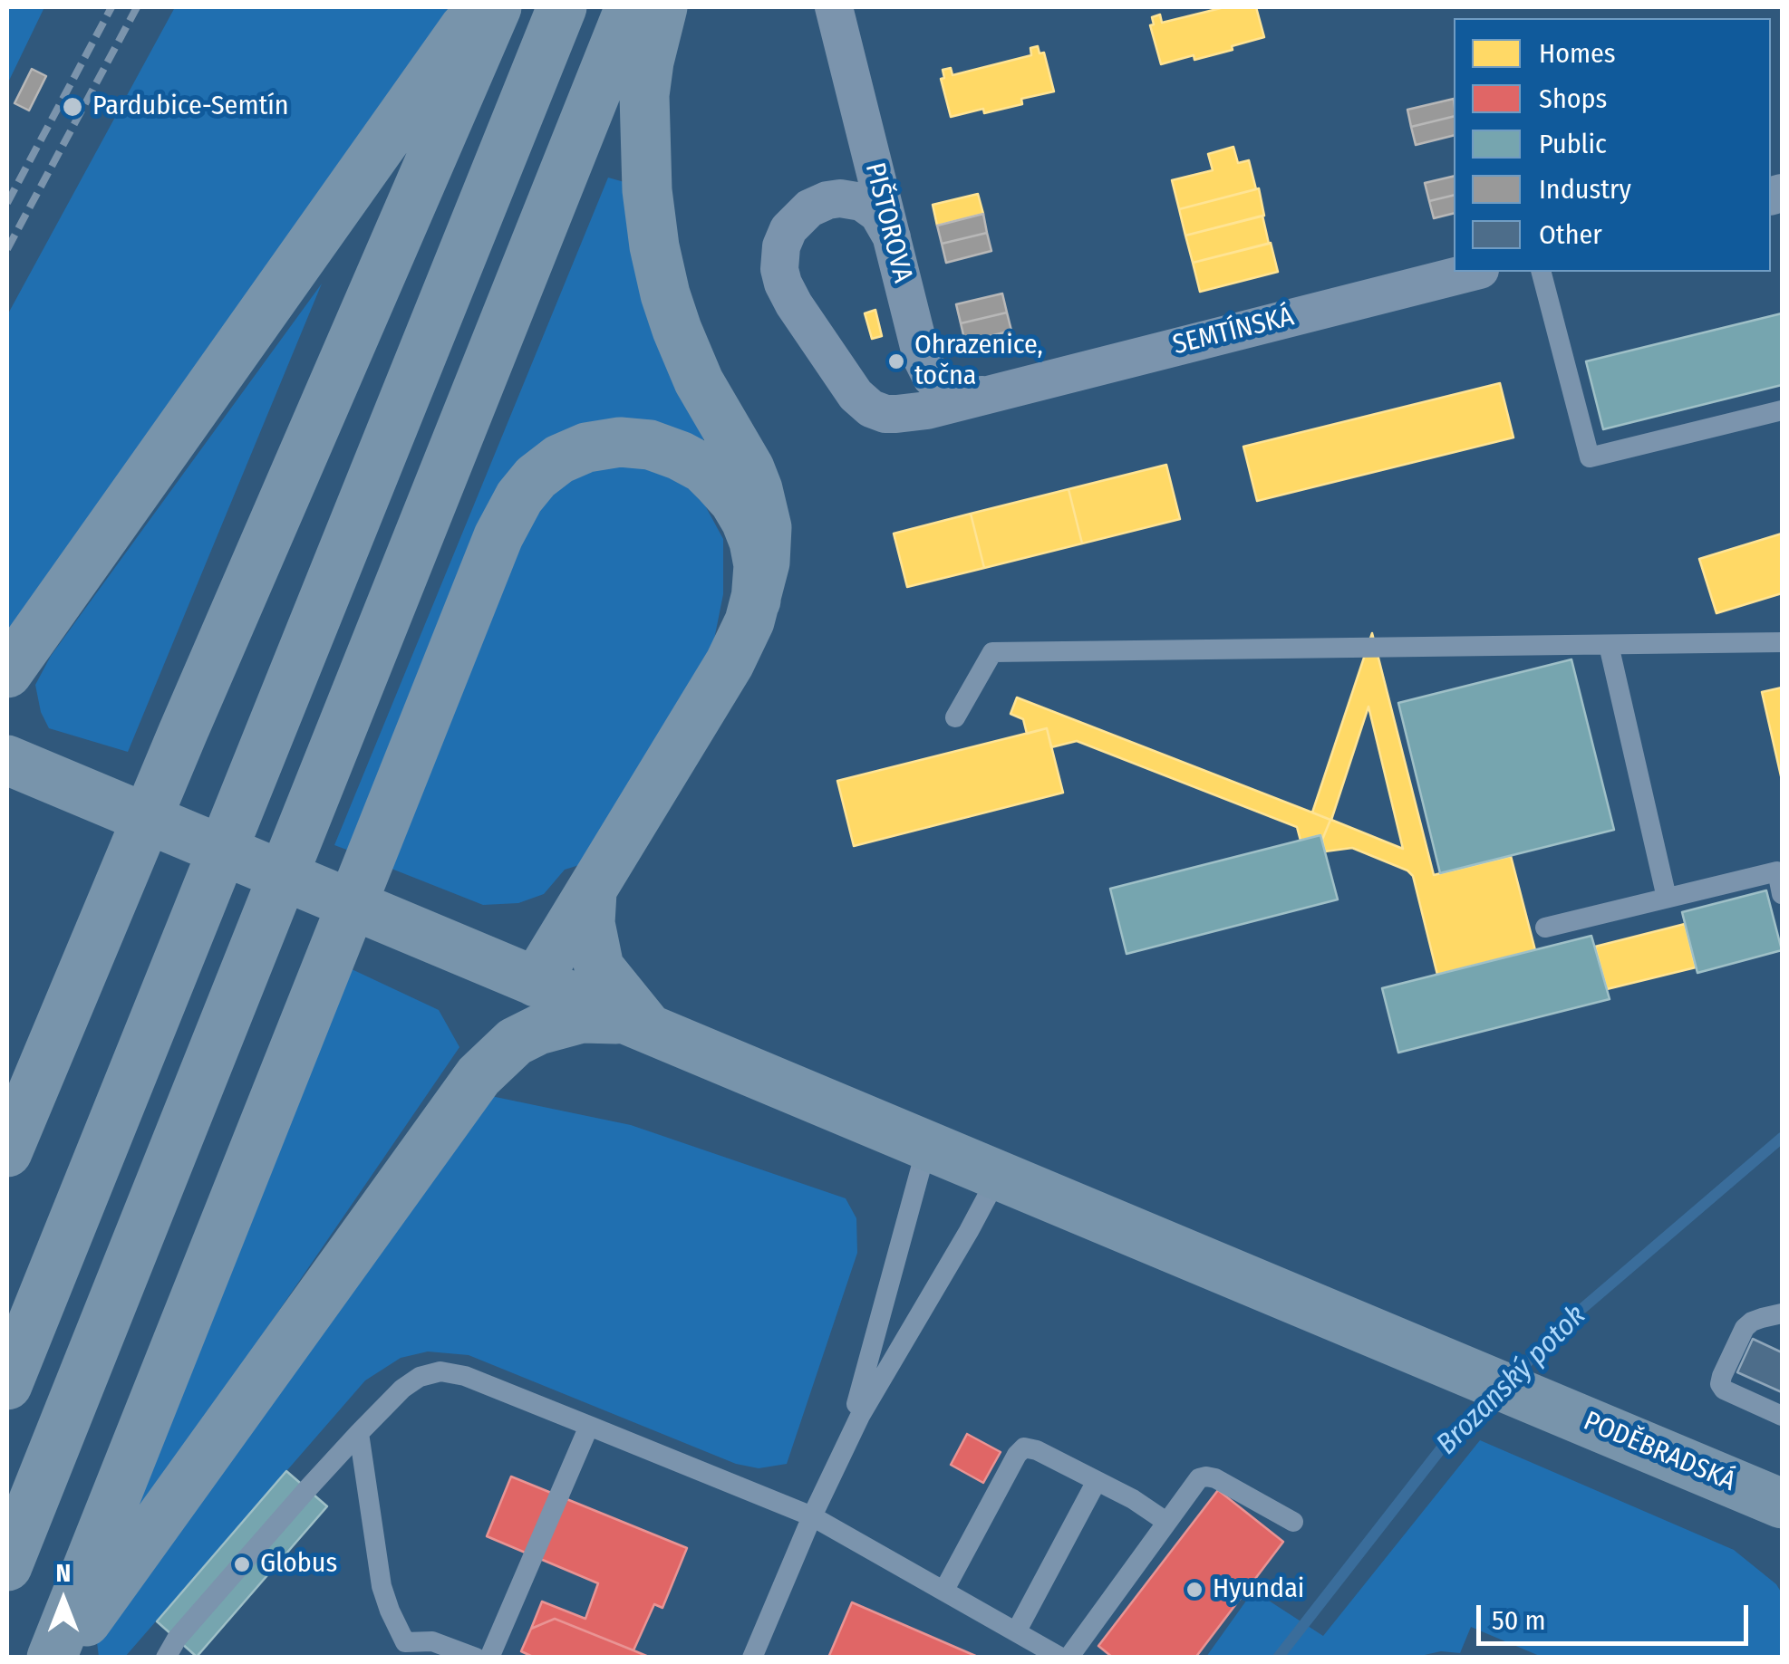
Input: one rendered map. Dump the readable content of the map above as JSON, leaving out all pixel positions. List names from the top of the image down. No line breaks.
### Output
{"streets":{"main road":["PODĚBRADSKÁ"],"street":["PIŠTOROVA","SEMTÍNSKÁ"]},"crossings":[["PIŠTOROVA","SEMTÍNSKÁ"]],"water":["Brozanský potok"],"places":["Pardubice-Semtín","Ohrazenice, točna","Globus","Hyundai"],"legend":["Homes","Shops","Public","Industry","Other"],"scale_bar":"50 m","north":"top"}
